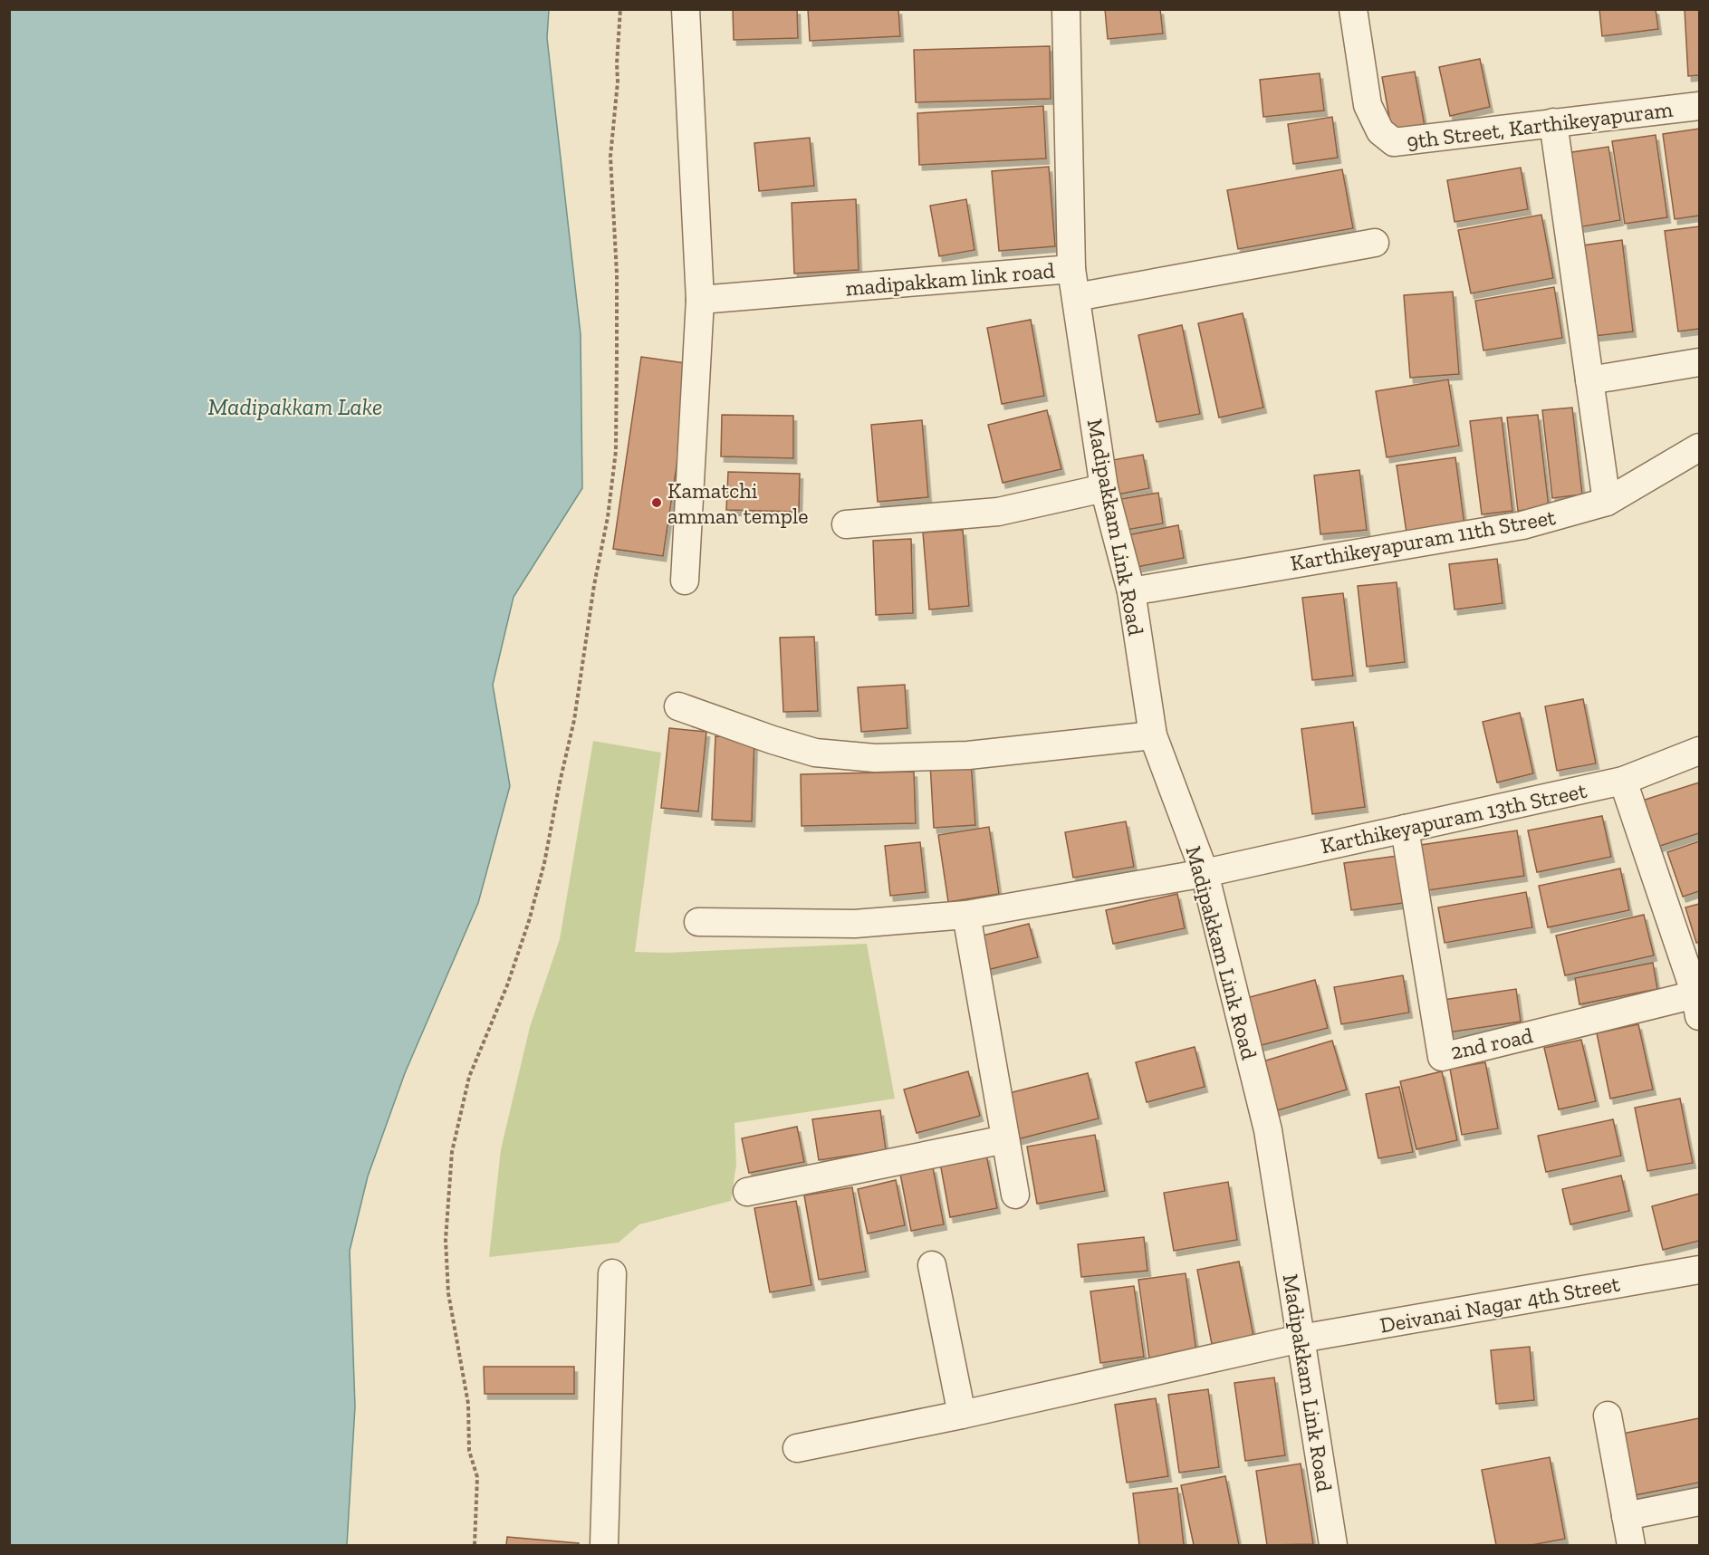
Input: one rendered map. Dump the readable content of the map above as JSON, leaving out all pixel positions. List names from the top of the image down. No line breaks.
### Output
{"streets":{"street":["9th Street, Karthikeyapuram","madipakkam link road","Madipakkam Link Road","Karthikeyapuram 11th Street","Karthikeyapuram 13th Street","2nd road","Deivanai Nagar 4th Street"]},"crossings":[["madipakkam link road","Madipakkam Link Road"],["Madipakkam Link Road","Karthikeyapuram 11th Street"],["Madipakkam Link Road","Karthikeyapuram 13th Street"],["Madipakkam Link Road","Deivanai Nagar 4th Street"],["Karthikeyapuram 13th Street","2nd road"]],"water":["Madipakkam Lake"],"places":["Kamatchi amman temple"]}
